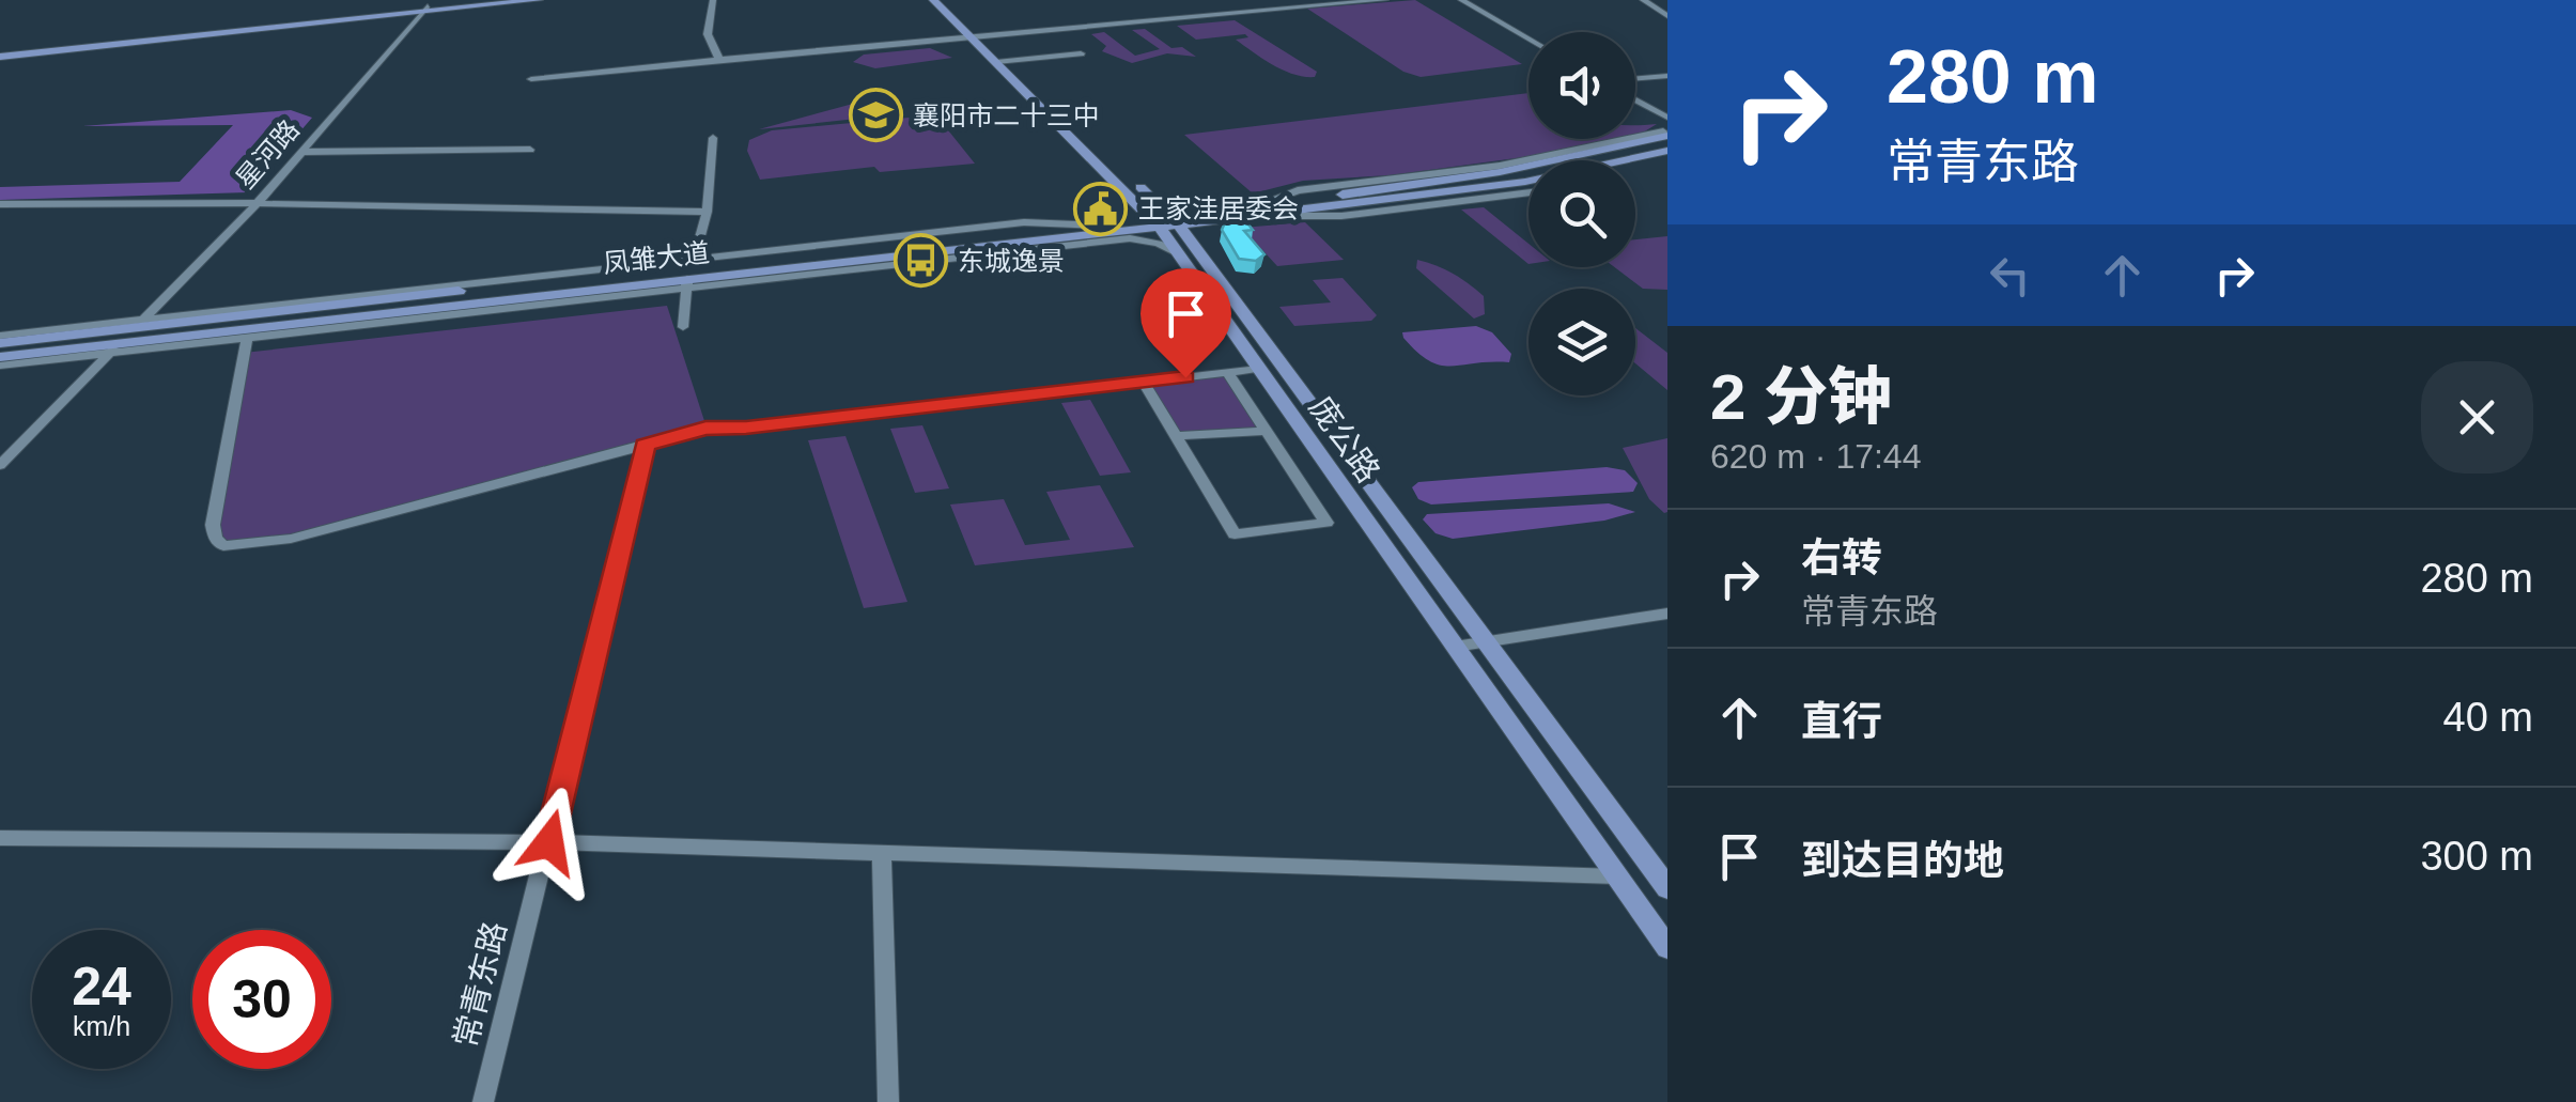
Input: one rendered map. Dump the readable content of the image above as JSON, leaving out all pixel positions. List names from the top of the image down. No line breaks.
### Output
{"streets":{"main road":["凤雏大道","庞公路"],"street":["星河路","常青东路"]},"crossings":[["星河路","凤雏大道"],["凤雏大道","庞公路"]],"places":{"school or university":["襄阳市二十三中"],"public building":["王家洼居委会"],"bus stop":["东城逸景"]},"page":{"turn":["280 m","常青东路"],"heading":["2 分钟","620 m · 17:44"],"list":[{"name":"右转","note":"常青东路","value":"280 m"},{"name":"直行","value":"40 m"},{"name":"到达目的地","value":"300 m"}],"speed":"24 km/h","limit":"30"}}
